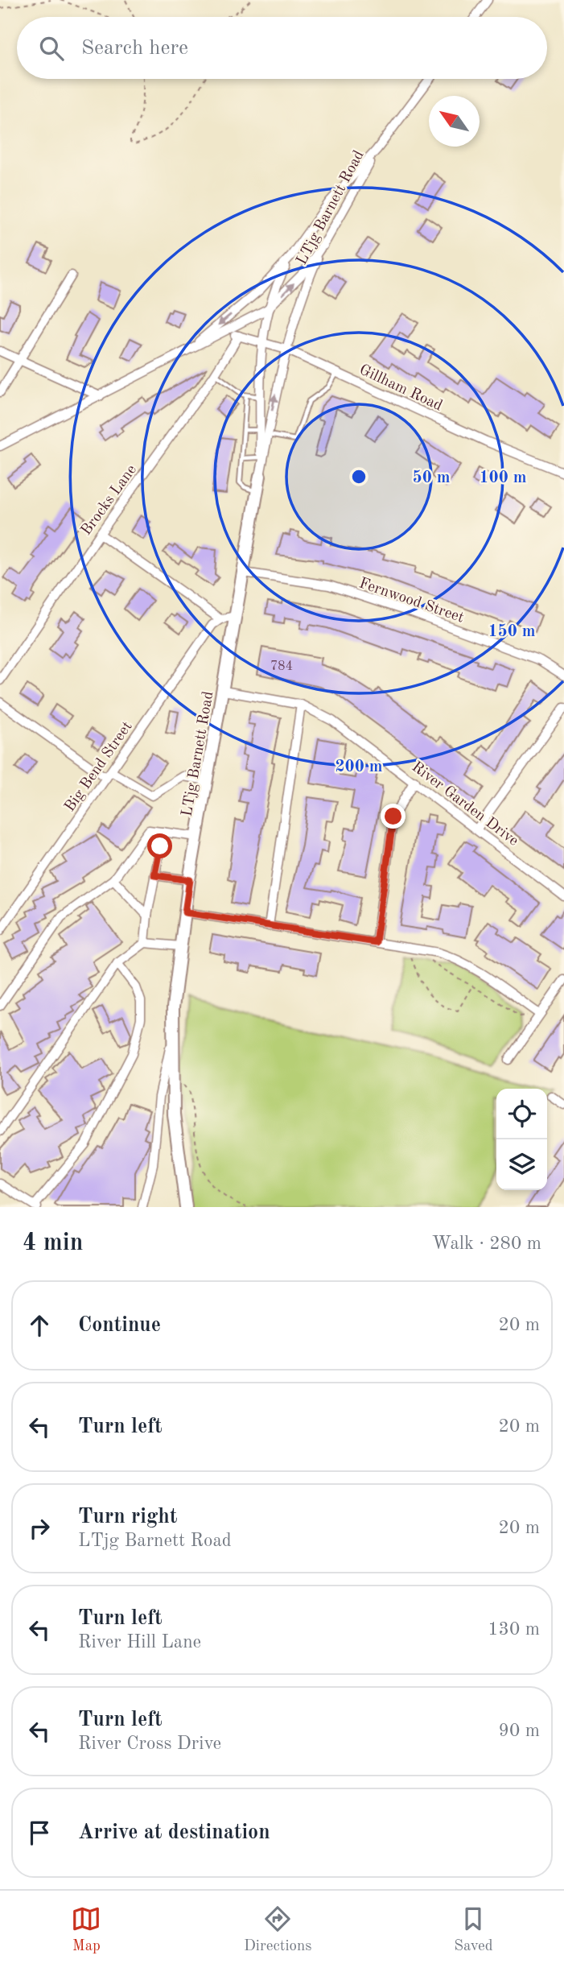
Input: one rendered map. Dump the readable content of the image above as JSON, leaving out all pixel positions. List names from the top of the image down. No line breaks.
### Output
{"streets":{"street":["LTjg Barnett Road","Gillham Road","Brocks Lane","Fernwood Street","Big Bend Street","River Garden Drive"]},"crossings":[["LTjg Barnett Road","Gillham Road"],["LTjg Barnett Road","Fernwood Street"],["LTjg Barnett Road","River Garden Drive"],["Gillham Road","Brocks Lane"]],"house_numbers":["784"],"north":"top left","page":{"search":"Search here","heading":["4 min","Walk · 280 m"],"list":[["Continue","20 m"],["Turn left","20 m"],["Turn right","LTjg Barnett Road","20 m"],["Turn left","River Hill Lane","130 m"],["Turn left","River Cross Drive","90 m"],"Arrive at destination"],"nav":["Map","Directions","Saved"]},"rings":["50 m","100 m","150 m","200 m"]}
